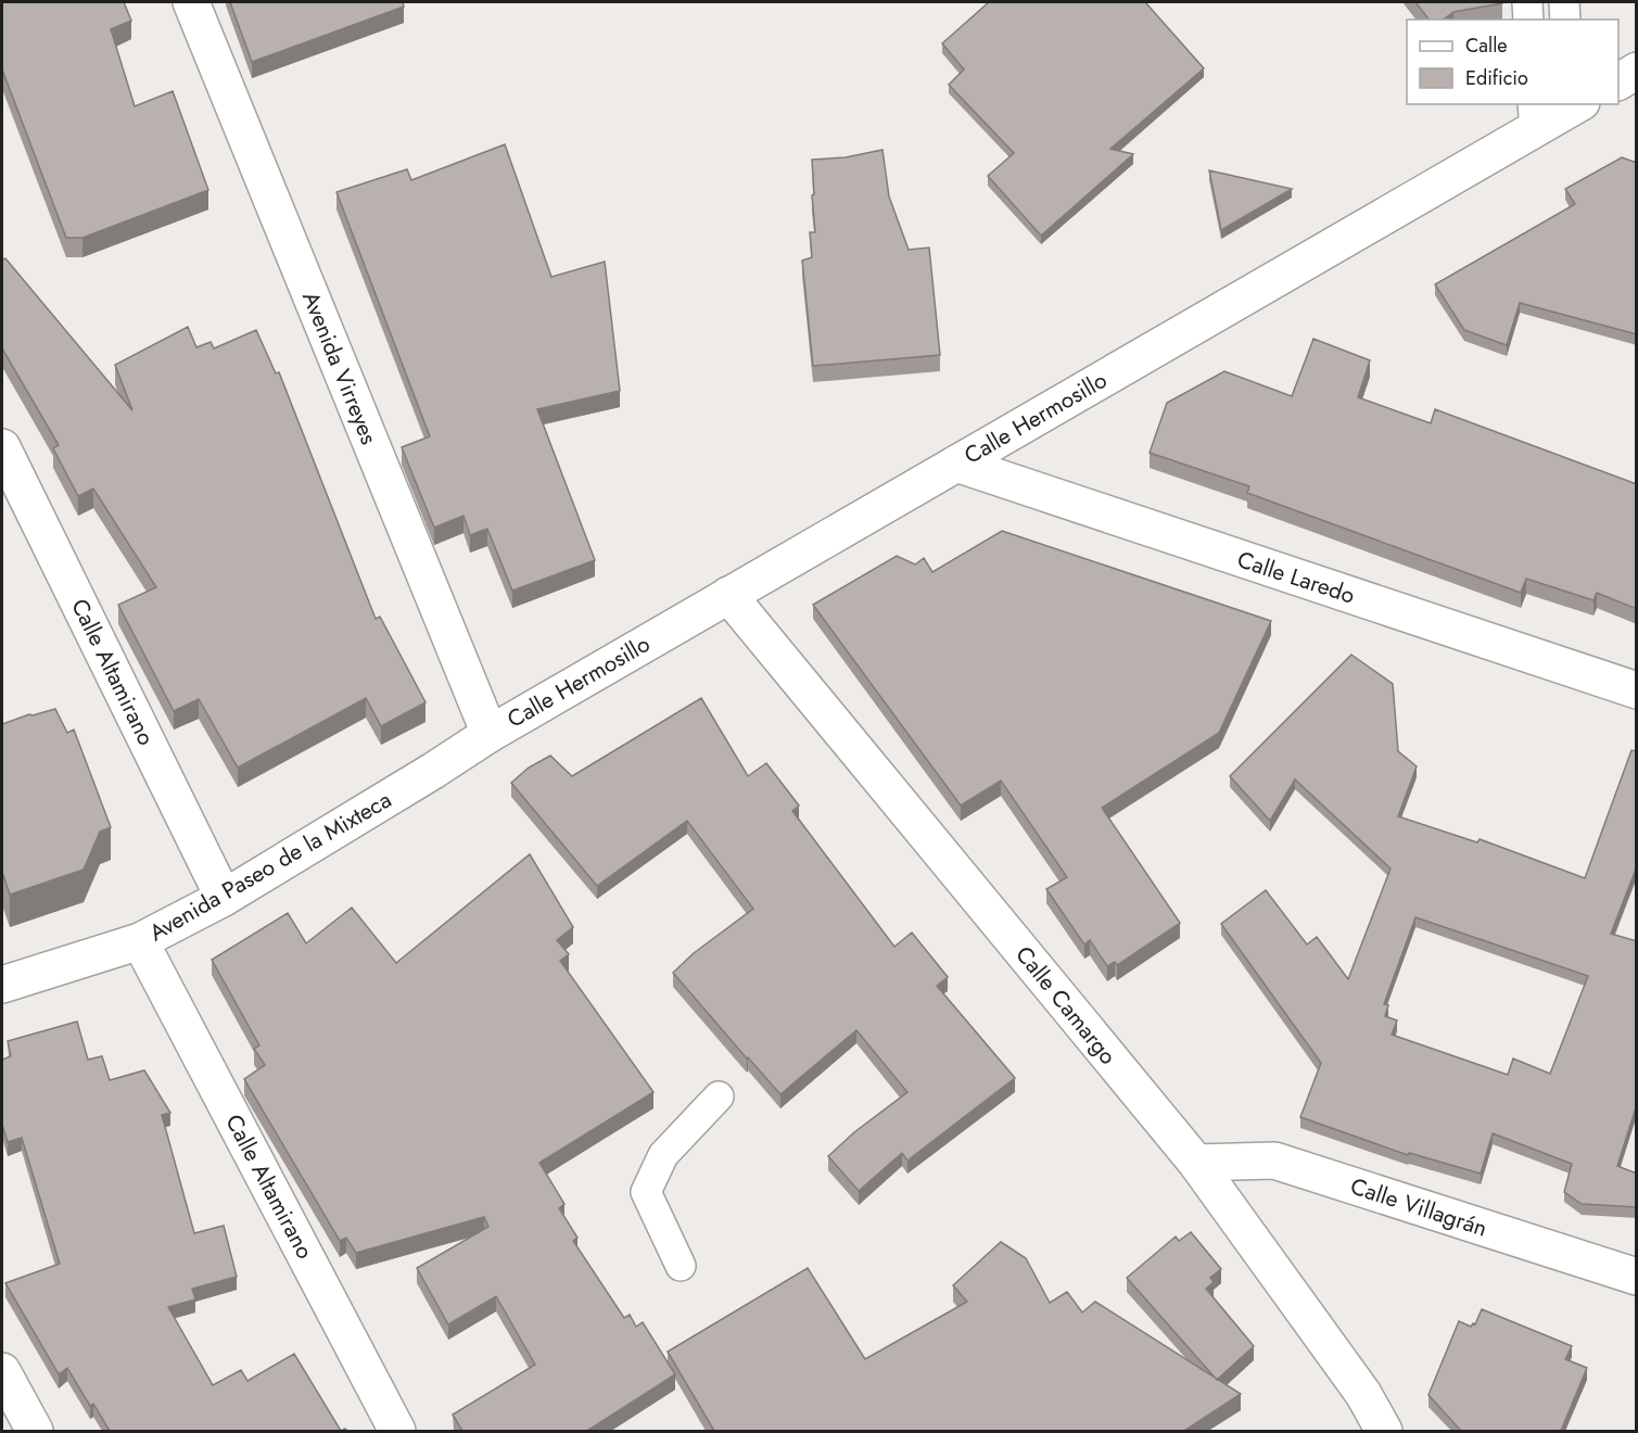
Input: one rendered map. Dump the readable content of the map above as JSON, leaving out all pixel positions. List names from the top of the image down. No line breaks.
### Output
{"streets":{"street":["Avenida Virreyes","Calle Hermosillo","Calle Laredo","Calle Altamirano","Avenida Paseo de la Mixteca","Calle Camargo","Calle Villagrán"]},"crossings":[["Avenida Virreyes","Calle Hermosillo"],["Avenida Virreyes","Avenida Paseo de la Mixteca"],["Calle Hermosillo","Calle Laredo"],["Calle Hermosillo","Avenida Paseo de la Mixteca"],["Calle Hermosillo","Calle Camargo"],["Calle Altamirano","Avenida Paseo de la Mixteca"],["Calle Camargo","Calle Villagrán"]],"legend":["Calle","Edificio"]}
